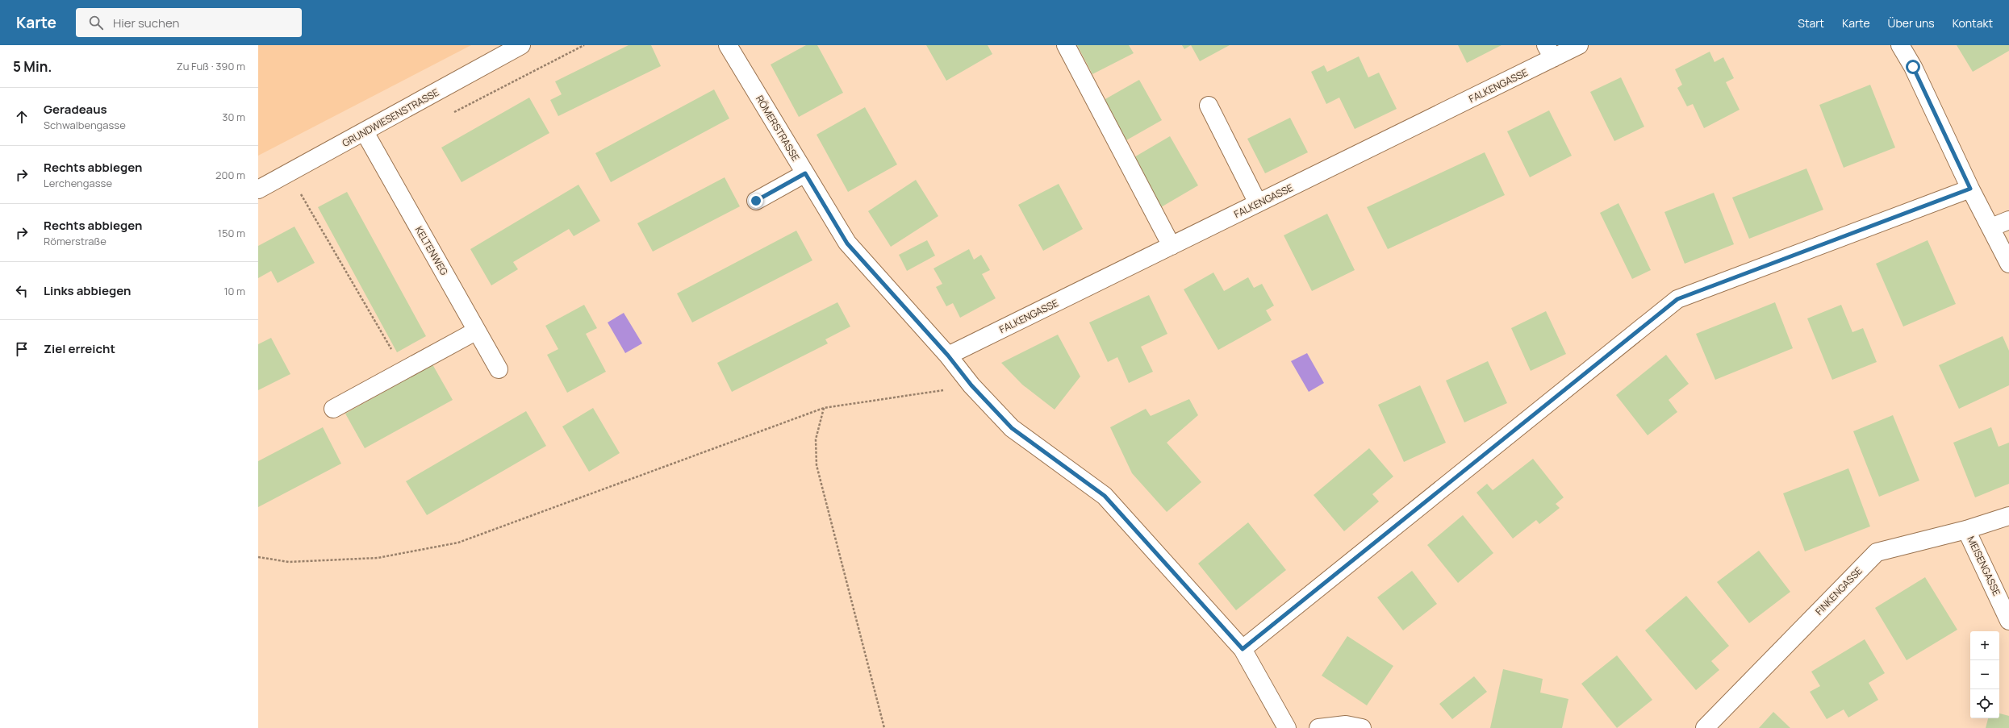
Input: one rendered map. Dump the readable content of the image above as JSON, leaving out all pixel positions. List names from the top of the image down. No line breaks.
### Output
{"streets":{"street":["FALKENGASSE","GRUNDWIESENSTRASSE","RÖMERSTRASSE","KELTENWEG","MEISENGASSE","FINKENGASSE"]},"crossings":[["FALKENGASSE","RÖMERSTRASSE"],["GRUNDWIESENSTRASSE","KELTENWEG"],["MEISENGASSE","FINKENGASSE"]],"page":{"header":"Karte","search":"Hier suchen","nav":["Start","Karte","Über uns","Kontakt"],"heading":["5 Min.","Zu Fuß · 390 m"],"list":[["Geradeaus","Schwalbengasse","30 m"],["Rechts abbiegen","Lerchengasse","200 m"],["Rechts abbiegen","Römerstraße","150 m"],["Links abbiegen","10 m"],"Ziel erreicht"],"map_buttons":["+","−"]}}
